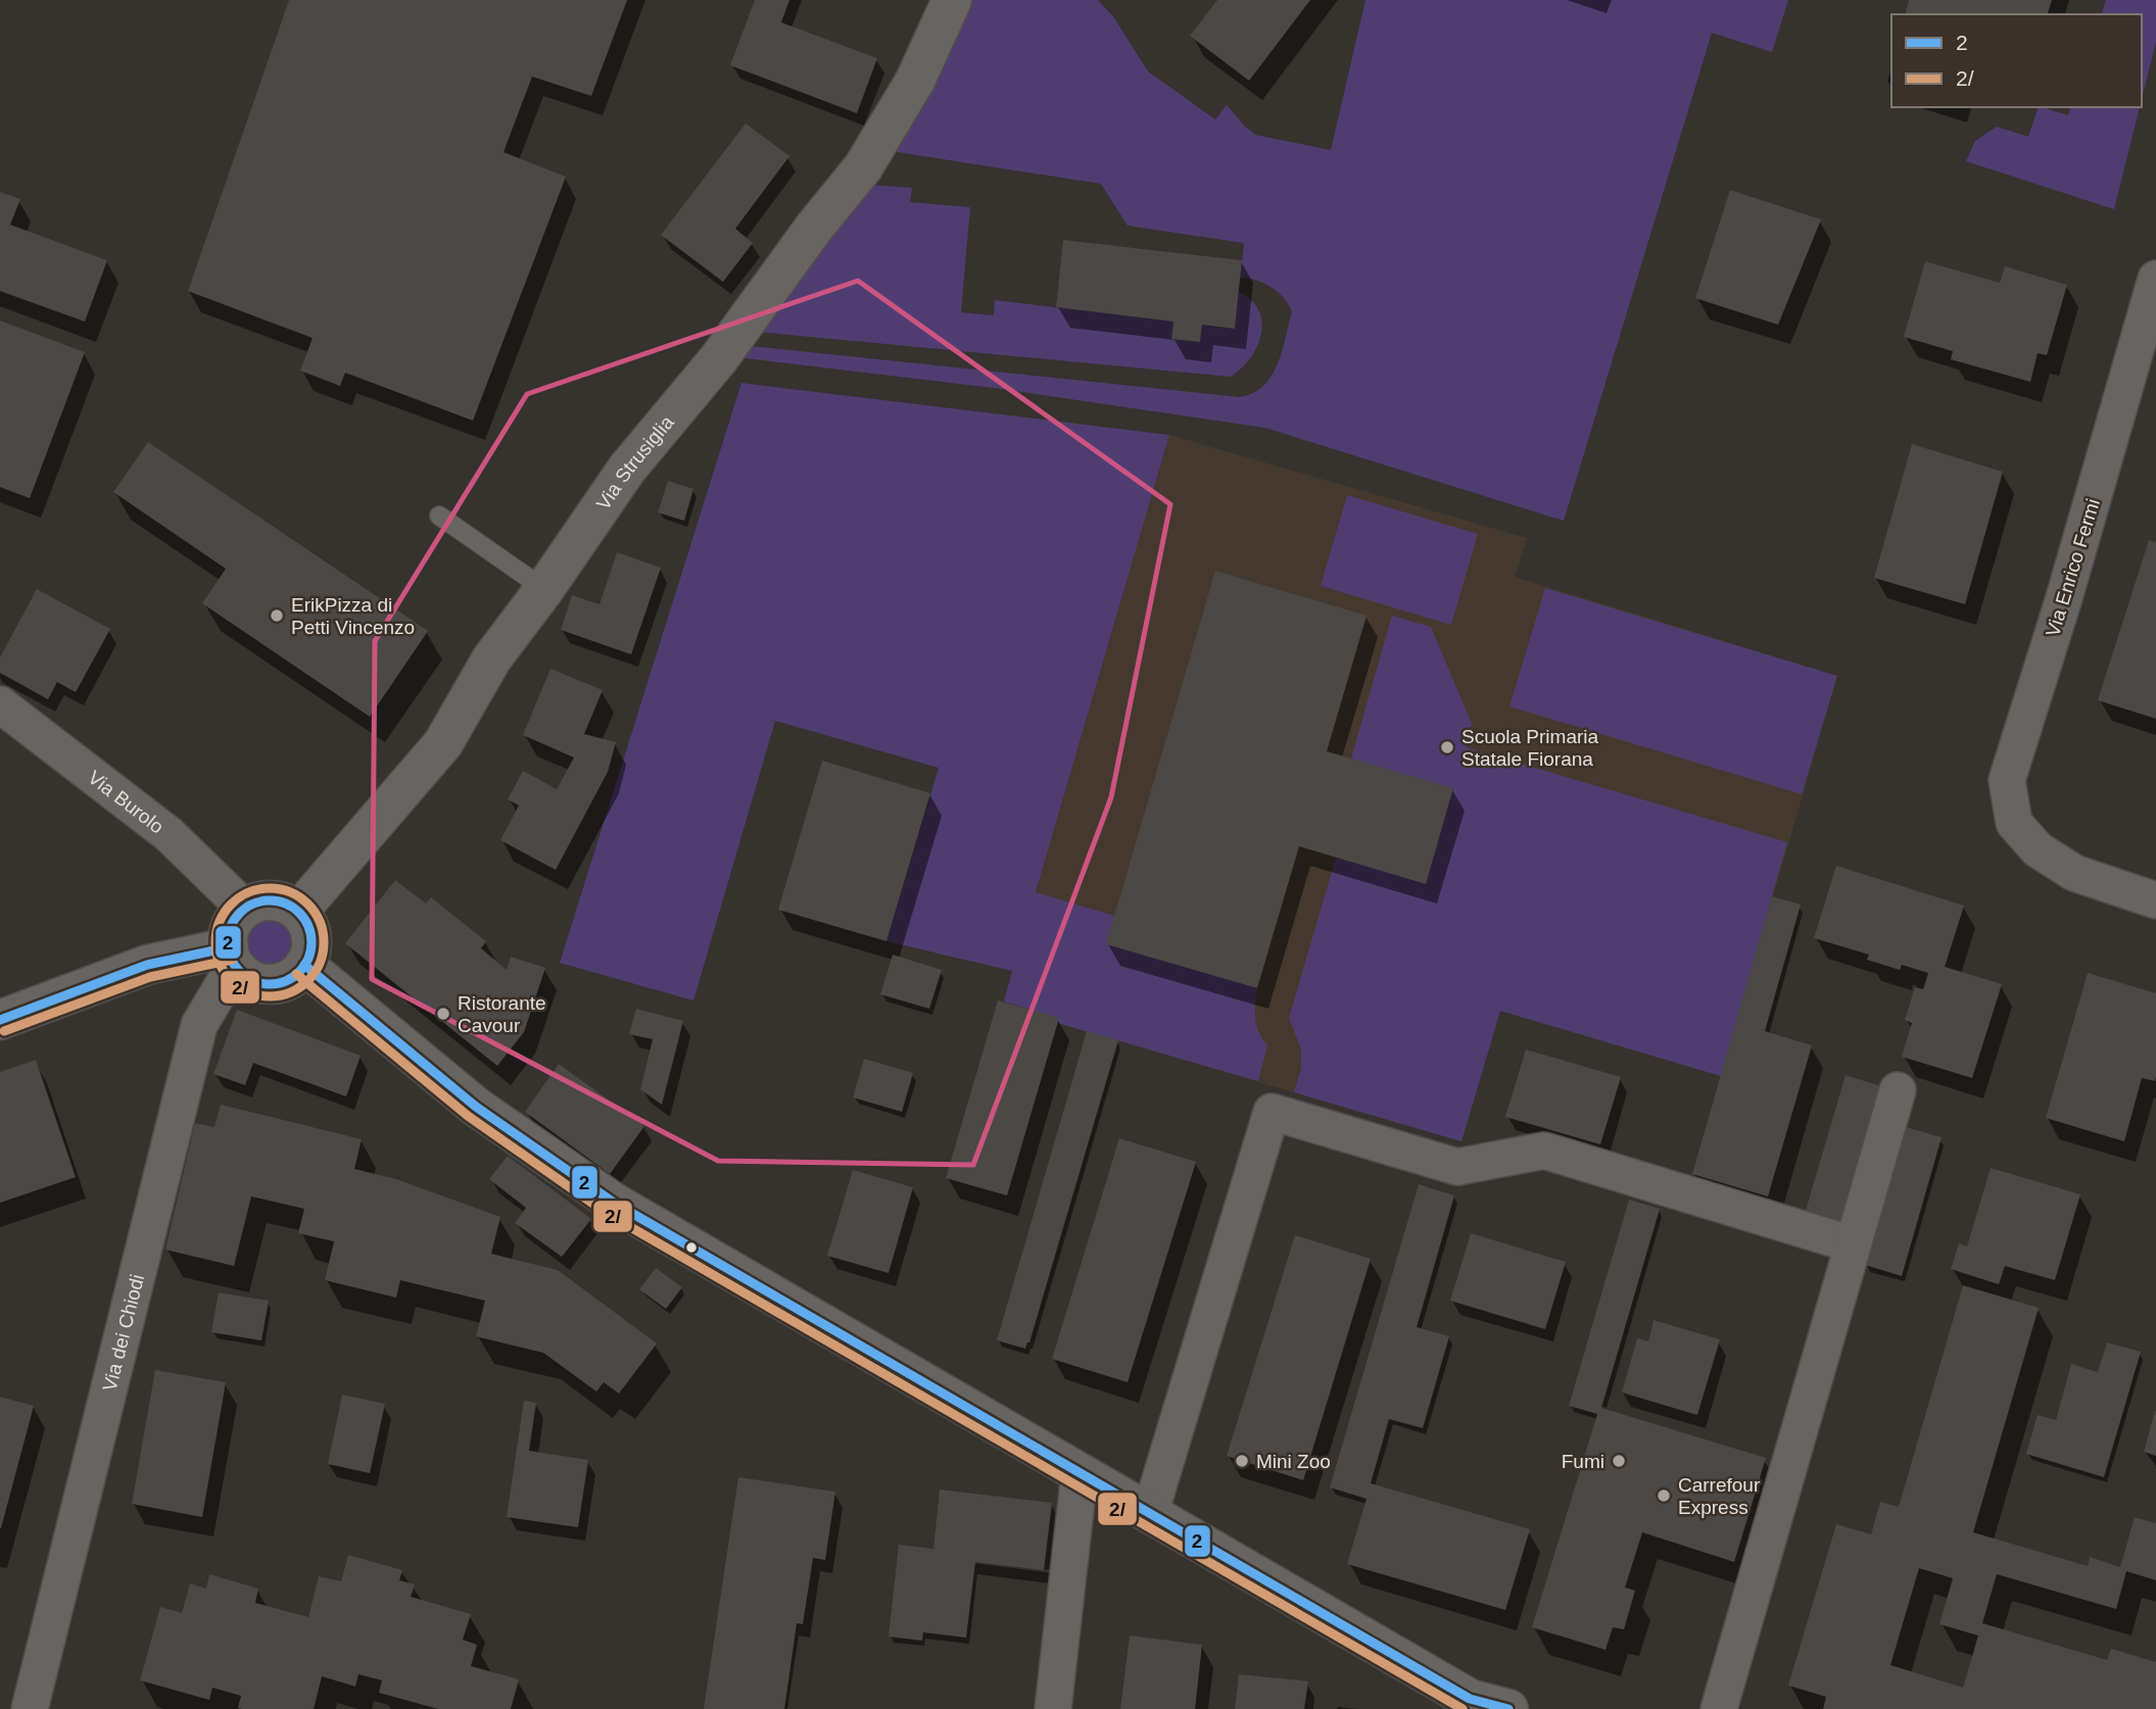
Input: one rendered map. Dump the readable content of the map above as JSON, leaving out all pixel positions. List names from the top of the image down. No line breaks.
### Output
{"streets":{"main road":["Via Strusiglia"],"street":["Via Enrico Fermi","Via Burolo","Via dei Chiodi"]},"crossings":[["Via Strusiglia","Via Burolo"],["Via Strusiglia","Via dei Chiodi"],["Via Burolo","Via dei Chiodi"]],"places":["ErikPizza di Petti Vincenzo","Scuola Primaria Statale Fiorana","Ristorante Cavour","Mini Zoo","Fumi","Carrefour Express"],"lines":["transit line 2/","transit line 2"],"legend":["2","2/"]}
